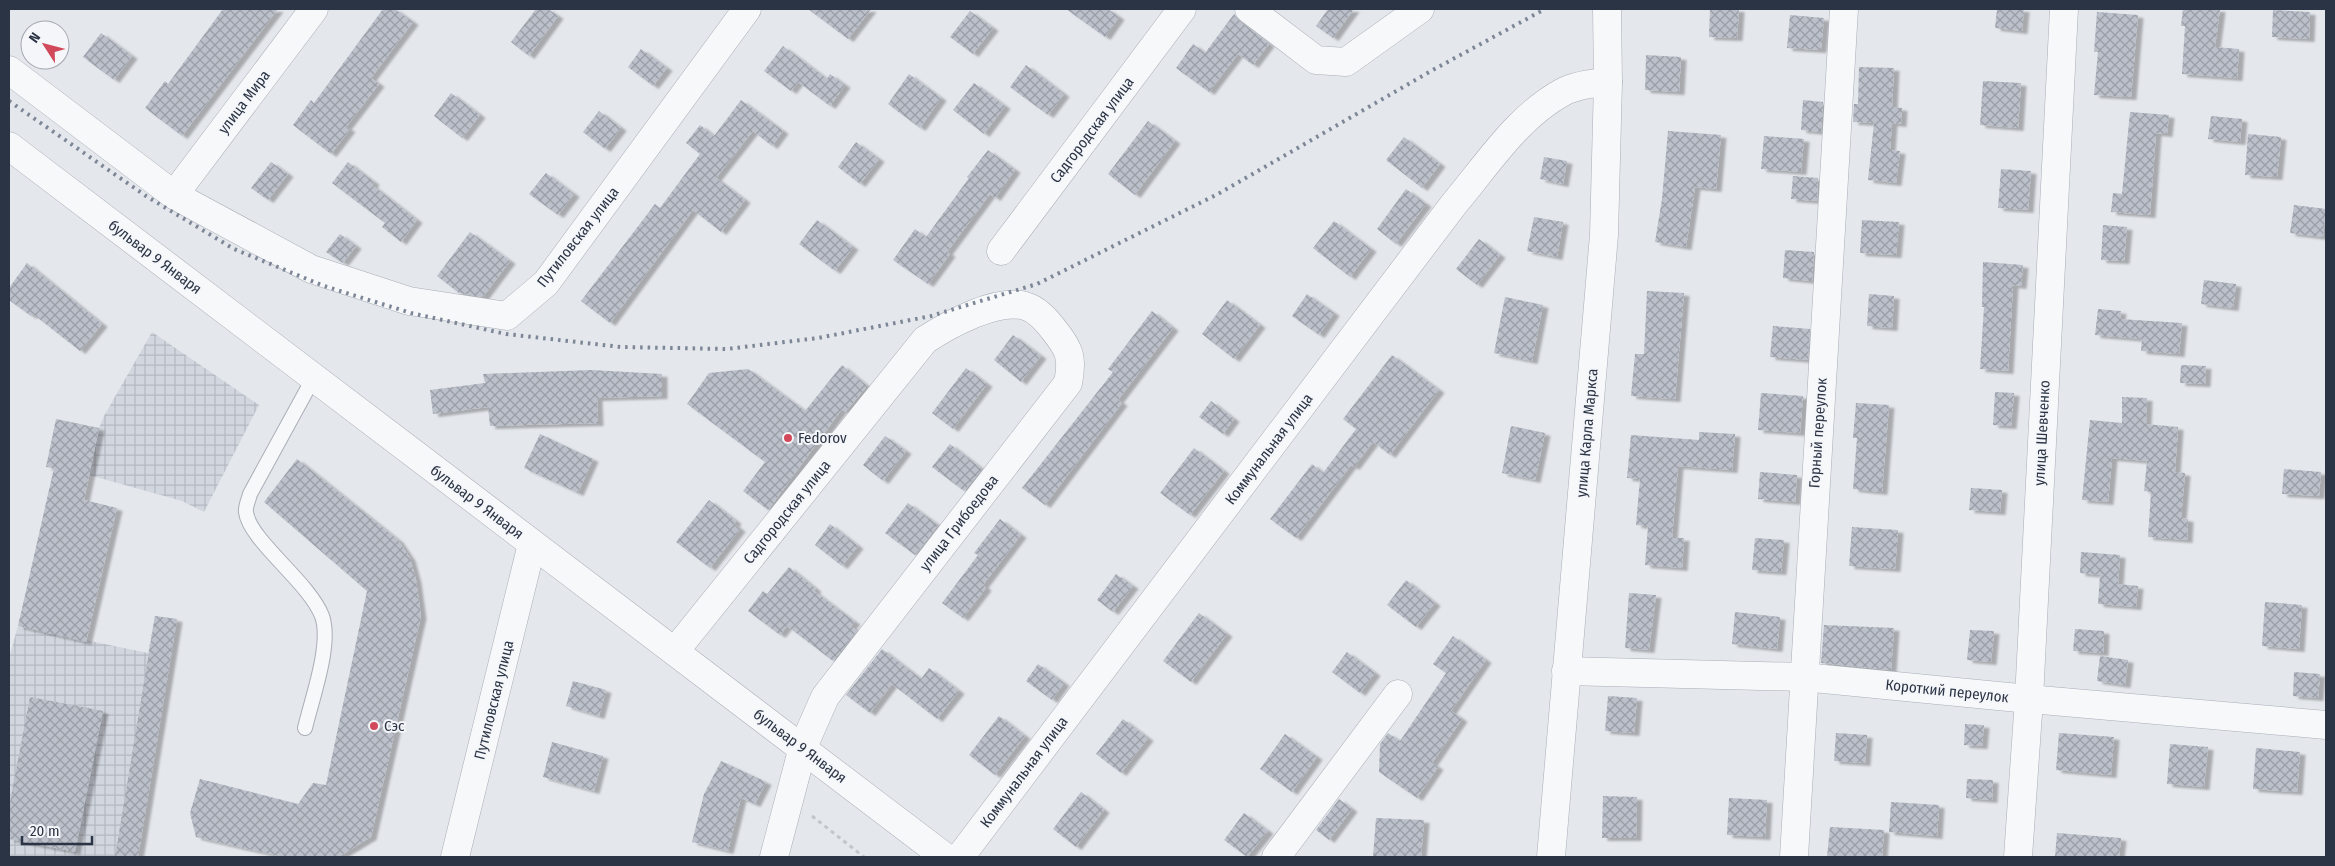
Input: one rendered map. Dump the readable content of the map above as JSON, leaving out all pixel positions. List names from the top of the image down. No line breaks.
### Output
{"streets":{"street":["улица Мира","Садгородская улица","Путиловская улица","бульвар 9 Января","улица Карла Маркса","Горный переулок","улица Шевченко","Коммунальная улица","улица Грибоедова","Короткий переулок"]},"crossings":[["улица Мира","Путиловская улица"],["Садгородская улица","бульвар 9 Января"],["Садгородская улица","улица Грибоедова"],["Путиловская улица","бульвар 9 Января"],["бульвар 9 Января","улица Грибоедова"],["улица Карла Маркса","Коммунальная улица"],["улица Карла Маркса","Короткий переулок"],["Горный переулок","Короткий переулок"],["улица Шевченко","Короткий переулок"]],"places":["Fedorov","Сэс"],"scale_bar":"20 m","north":"top left"}
